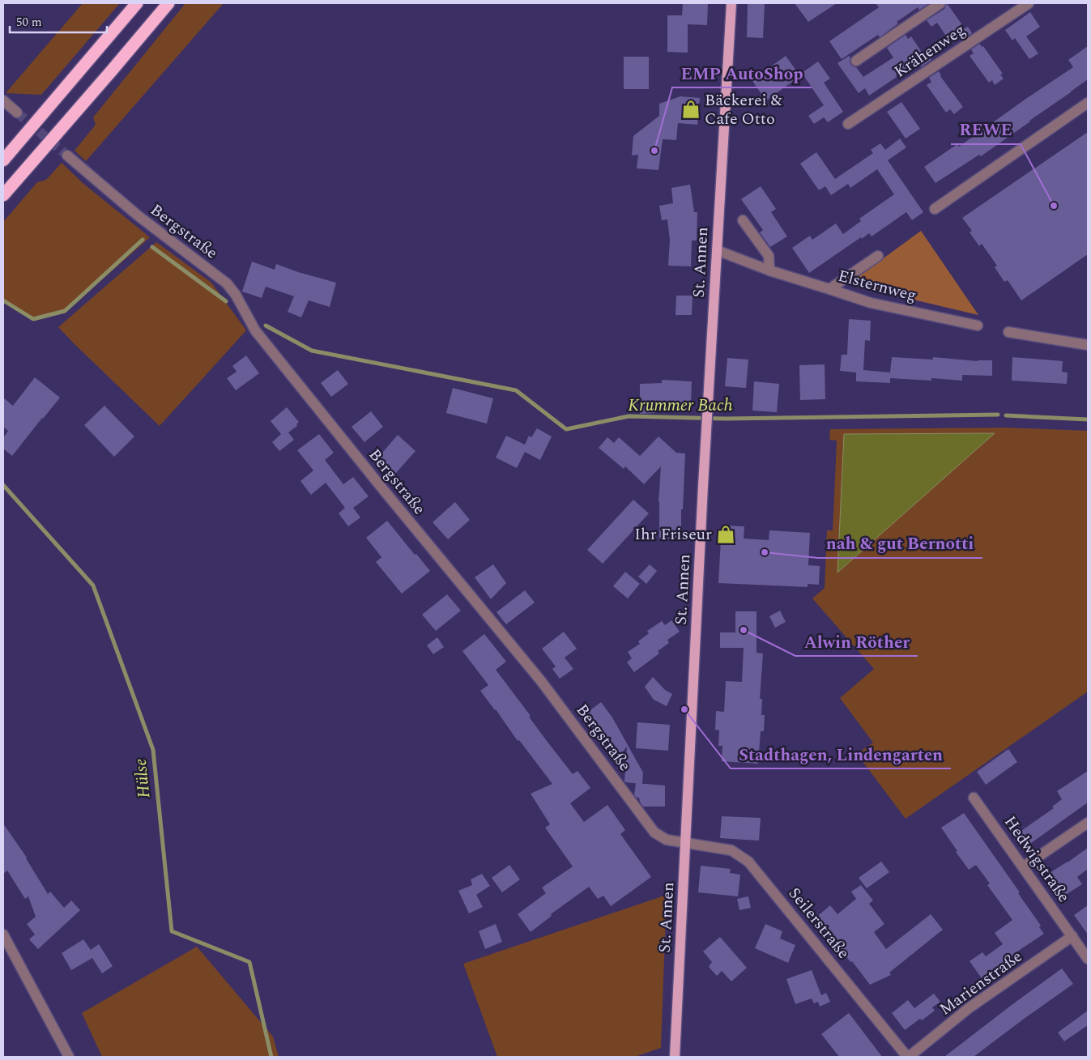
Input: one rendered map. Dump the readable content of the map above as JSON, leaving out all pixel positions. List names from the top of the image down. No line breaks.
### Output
{"streets":{"main road":["St. Annen"],"street":["Krähenweg","Bergstraße","Elsternweg","Hedwigstraße","Seilerstraße","Marienstraße"]},"crossings":[["Bergstraße","St. Annen"],["Bergstraße","Seilerstraße"],["St. Annen","Elsternweg"],["St. Annen","Seilerstraße"],["Hedwigstraße","Marienstraße"],["Seilerstraße","Marienstraße"]],"water":["Krummer Bach","Hülse"],"places":{"shop":["Bäckerei & Cafe Otto","Ihr Friseur"],"other":["EMP AutoShop","REWE","nah & gut Bernotti","Alwin Röther","Stadthagen, Lindengarten"]},"scale_bar":"50 m"}
